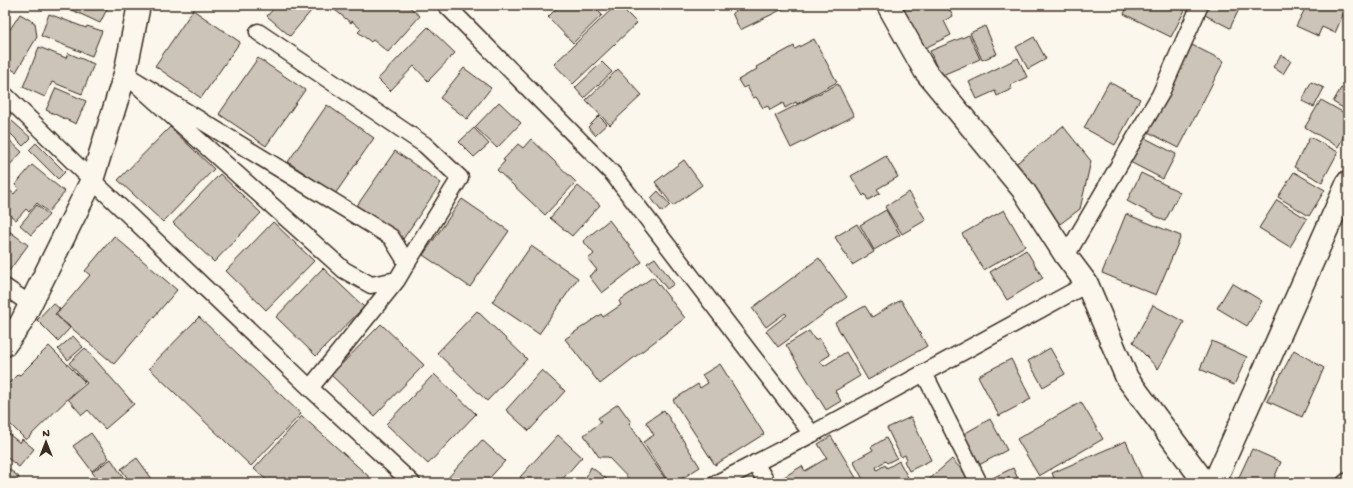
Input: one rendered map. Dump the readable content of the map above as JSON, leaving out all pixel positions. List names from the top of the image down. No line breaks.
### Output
{"north":"top"}
